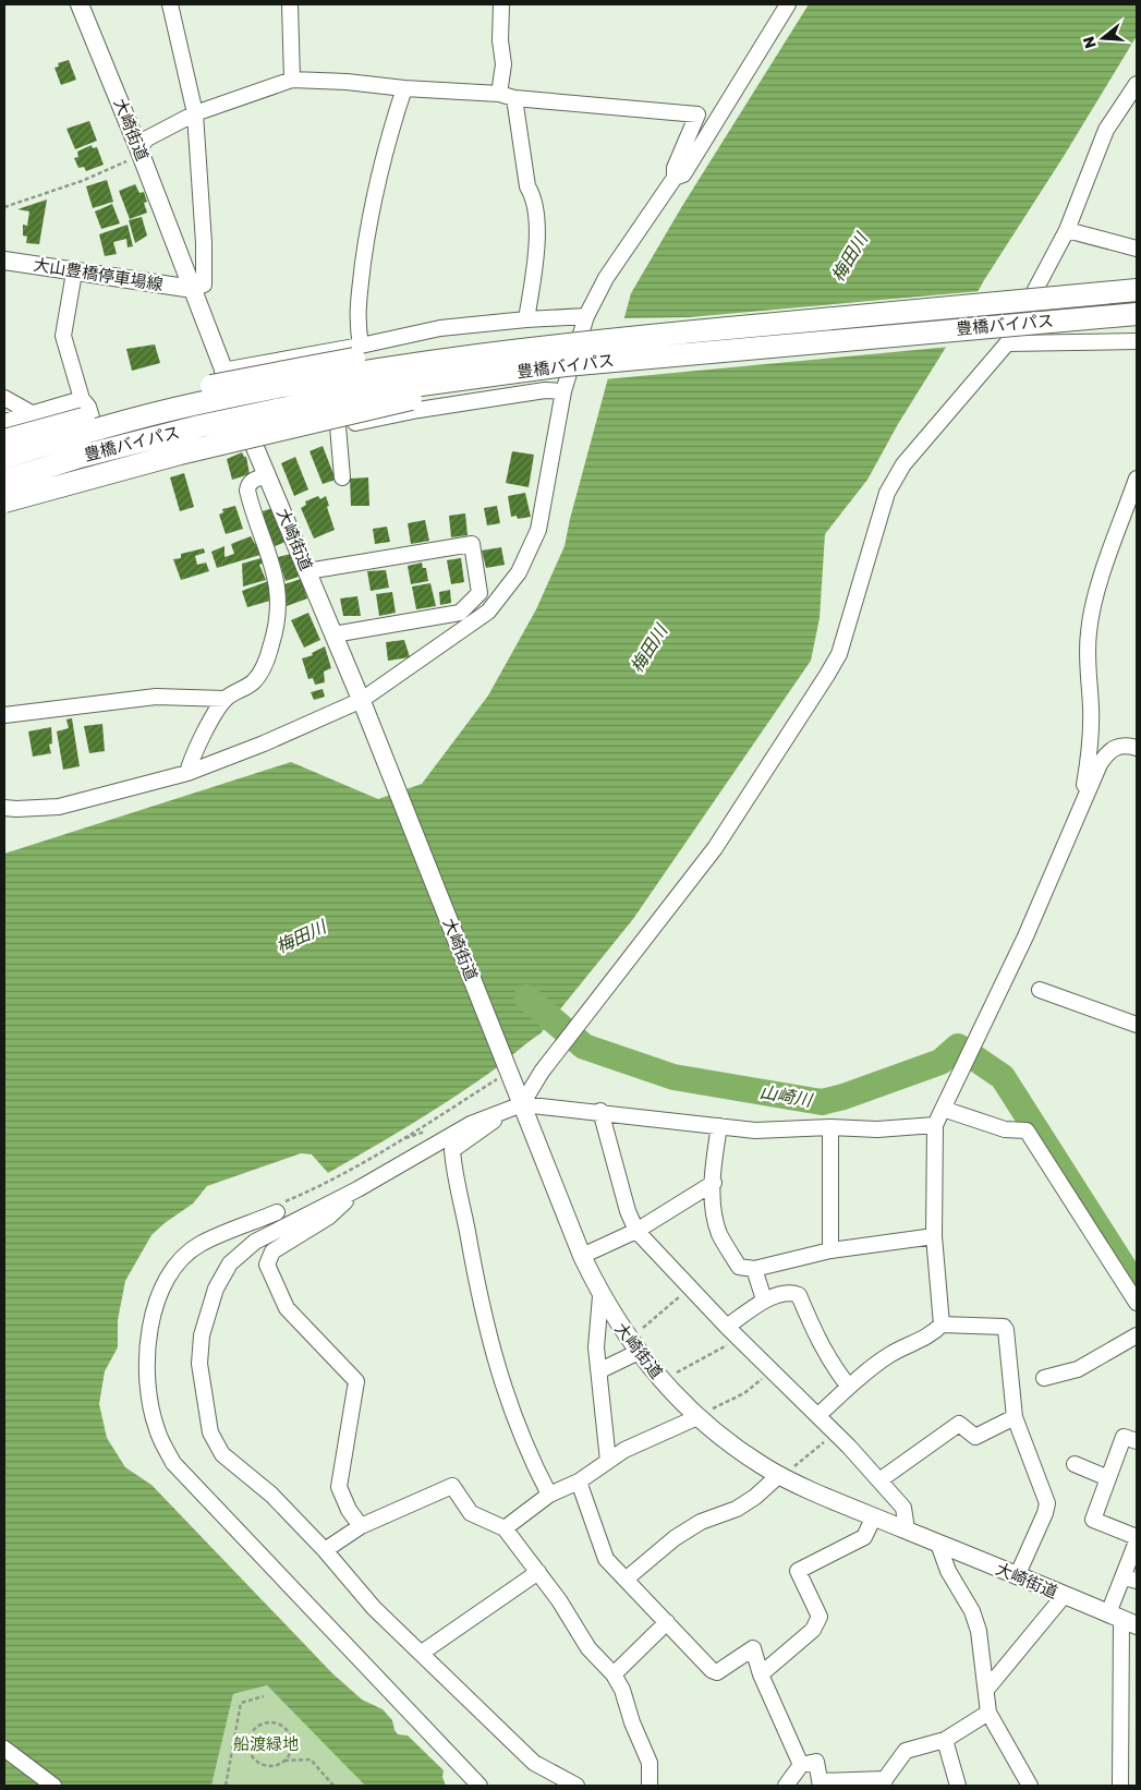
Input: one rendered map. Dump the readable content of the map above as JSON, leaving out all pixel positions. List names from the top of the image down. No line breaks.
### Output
{"streets":{"highway":["豊橋バイパス"],"main road":["大崎街道","大山豊橋停車場線"]},"crossings":[["大崎街道","大山豊橋停車場線"]],"water":["梅田川","山崎川"],"parks":["船渡緑地"],"north":"left"}
